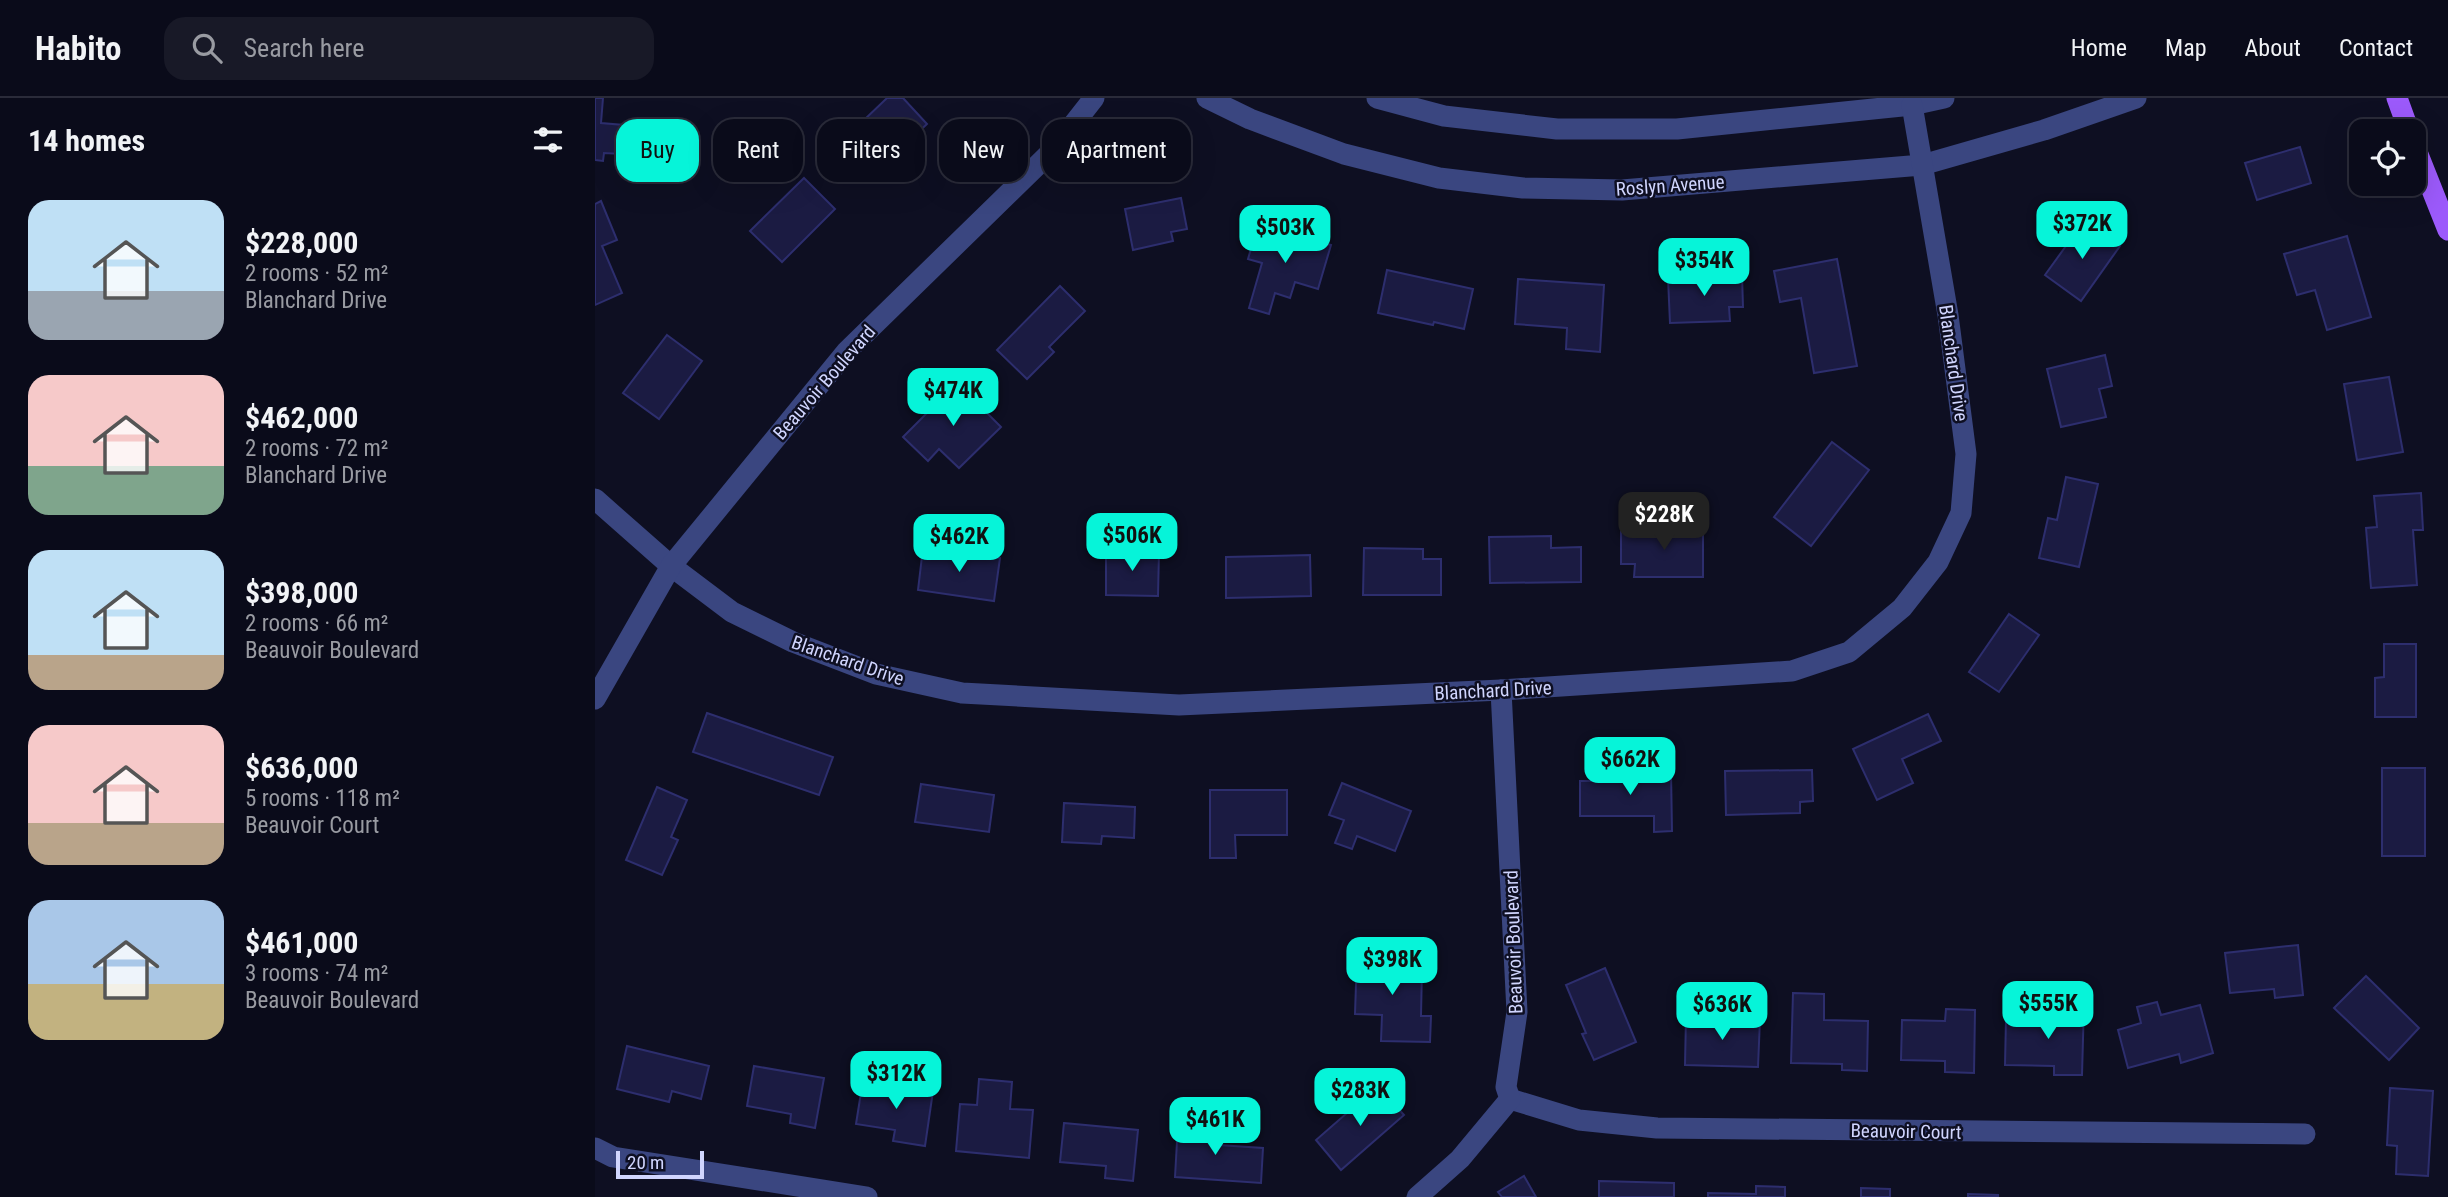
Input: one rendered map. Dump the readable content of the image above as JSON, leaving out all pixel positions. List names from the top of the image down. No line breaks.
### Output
{"streets":{"street":["Roslyn Avenue","Blanchard Drive","Beauvoir Boulevard","Beauvoir Court"]},"crossings":[["Roslyn Avenue","Blanchard Drive"],["Blanchard Drive","Beauvoir Boulevard"],["Beauvoir Boulevard","Beauvoir Court"]],"scale_bar":"20 m","page":{"header":"Habito","search":"Search here","nav":["Home","Map","About","Contact"],"heading":"14 homes","chip":["Buy","Rent","Filters","New","Apartment"],"list":[{"name":"$228,000","note":"2 rooms · 52 m² · Blanchard Drive"},{"name":"$462,000","note":"2 rooms · 72 m² · Blanchard Drive"},{"name":"$398,000","note":"2 rooms · 66 m² · Beauvoir Boulevard"},{"name":"$636,000","note":"5 rooms · 118 m² · Beauvoir Court"},{"name":"$461,000","note":"3 rooms · 74 m² · Beauvoir Boulevard"}],"price":["$372K","$503K","$354K","$474K","$228K","$506K","$462K","$662K","$398K","$555K","$636K","$312K","$283K","$461K"],"scale":"20 m"}}
